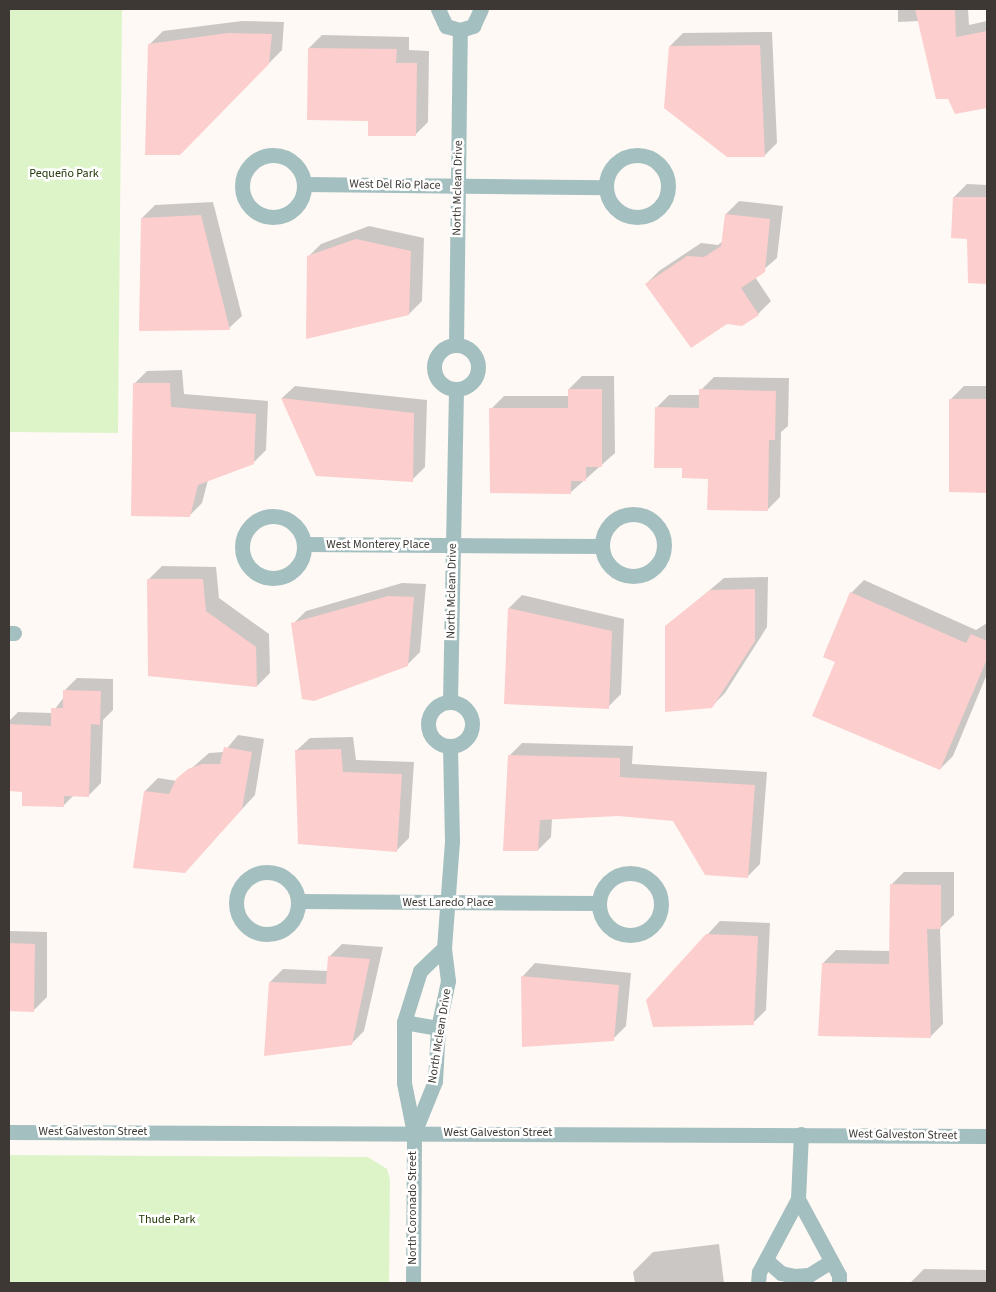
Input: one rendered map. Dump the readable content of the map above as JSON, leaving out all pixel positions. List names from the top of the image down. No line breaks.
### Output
{"streets":{"street":["West Del Rio Place","North Mclean Drive","West Monterey Place","West Laredo Place","West Galveston Street","North Coronado Street"]},"crossings":[["West Del Rio Place","North Mclean Drive"],["North Mclean Drive","West Monterey Place"],["North Mclean Drive","West Laredo Place"],["North Mclean Drive","West Galveston Street"],["North Mclean Drive","North Coronado Street"],["West Galveston Street","North Coronado Street"]],"parks":["Pequeño Park","Thude Park"]}
